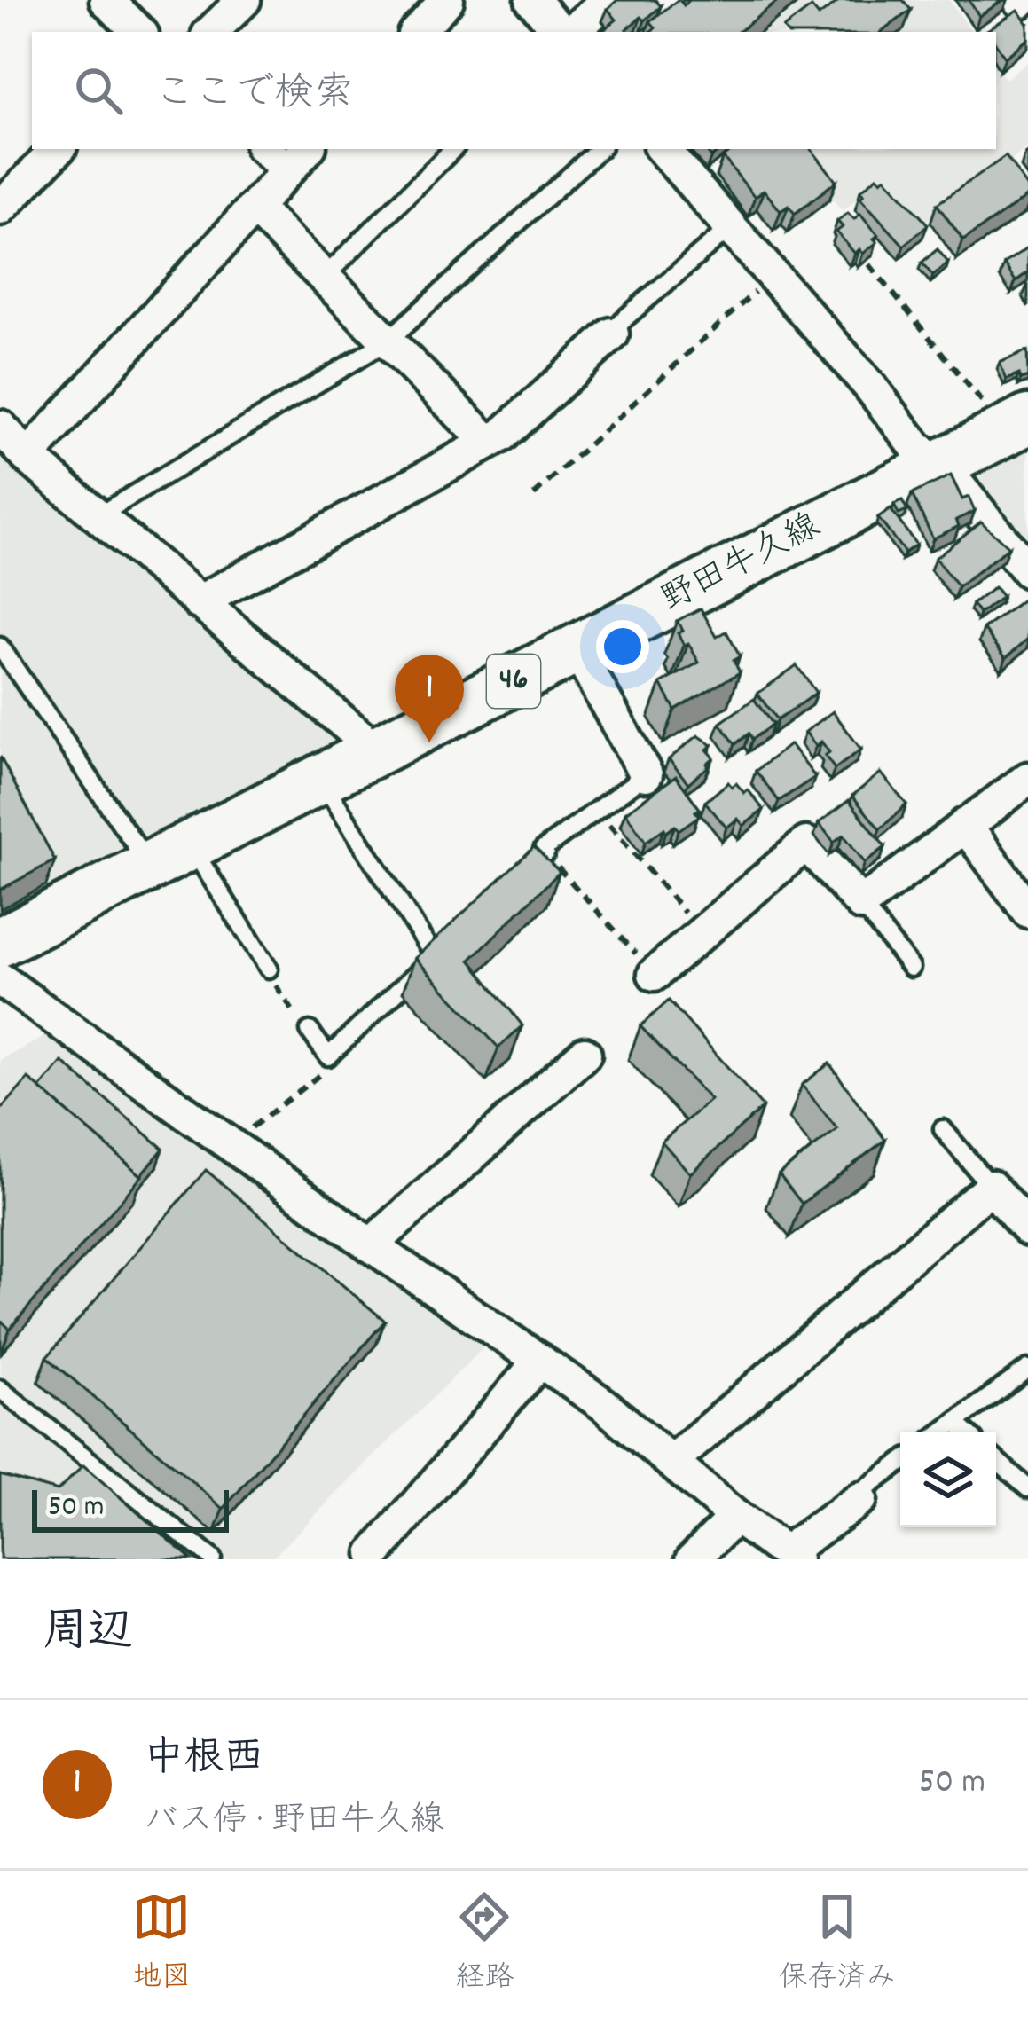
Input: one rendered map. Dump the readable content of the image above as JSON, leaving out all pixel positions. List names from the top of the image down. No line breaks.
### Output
{"streets":{"main road":["野田牛久線","46"]},"scale_bar":"50 m","page":{"search":"ここで検索","pins":"1","scale":"50 m","heading":"周辺","list":[{"mark":"1","name":"中根西","note":"バス停 · 野田牛久線","value":"50 m"}],"nav":["地図","経路","保存済み"]}}
